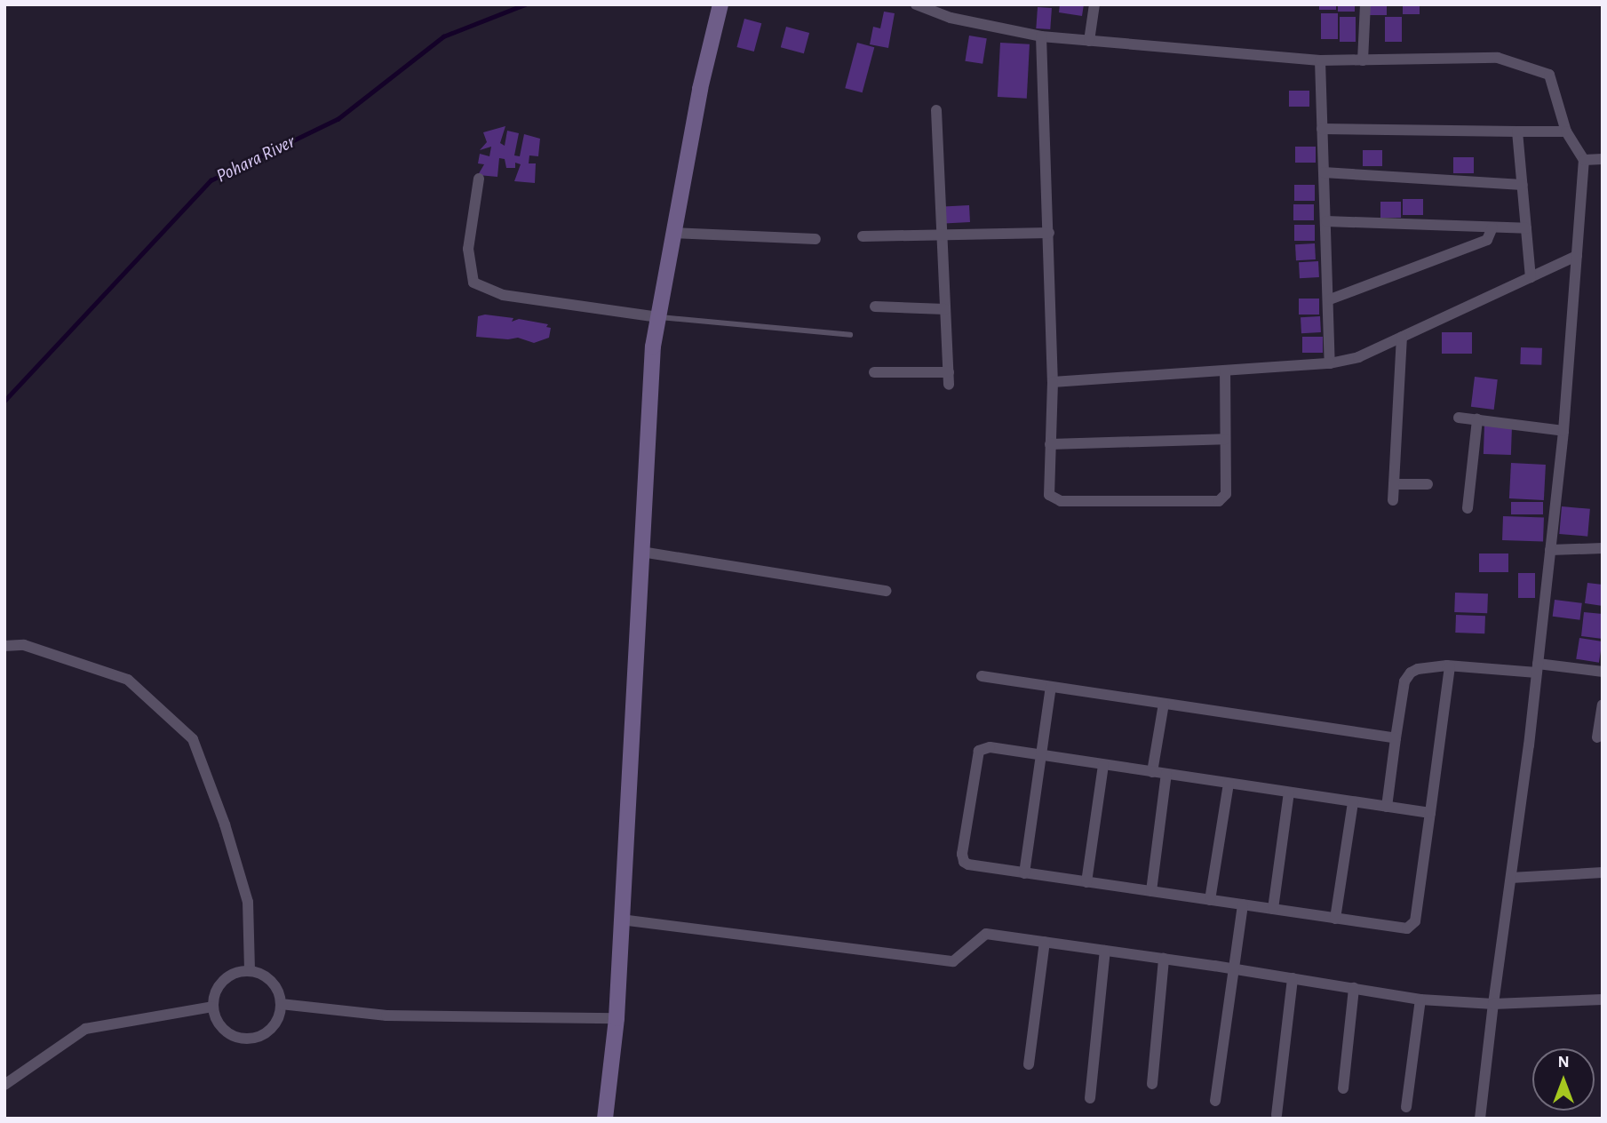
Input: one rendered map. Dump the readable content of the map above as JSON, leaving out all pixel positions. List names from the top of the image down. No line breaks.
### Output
{"water":["Pohara River"],"north":"top"}
